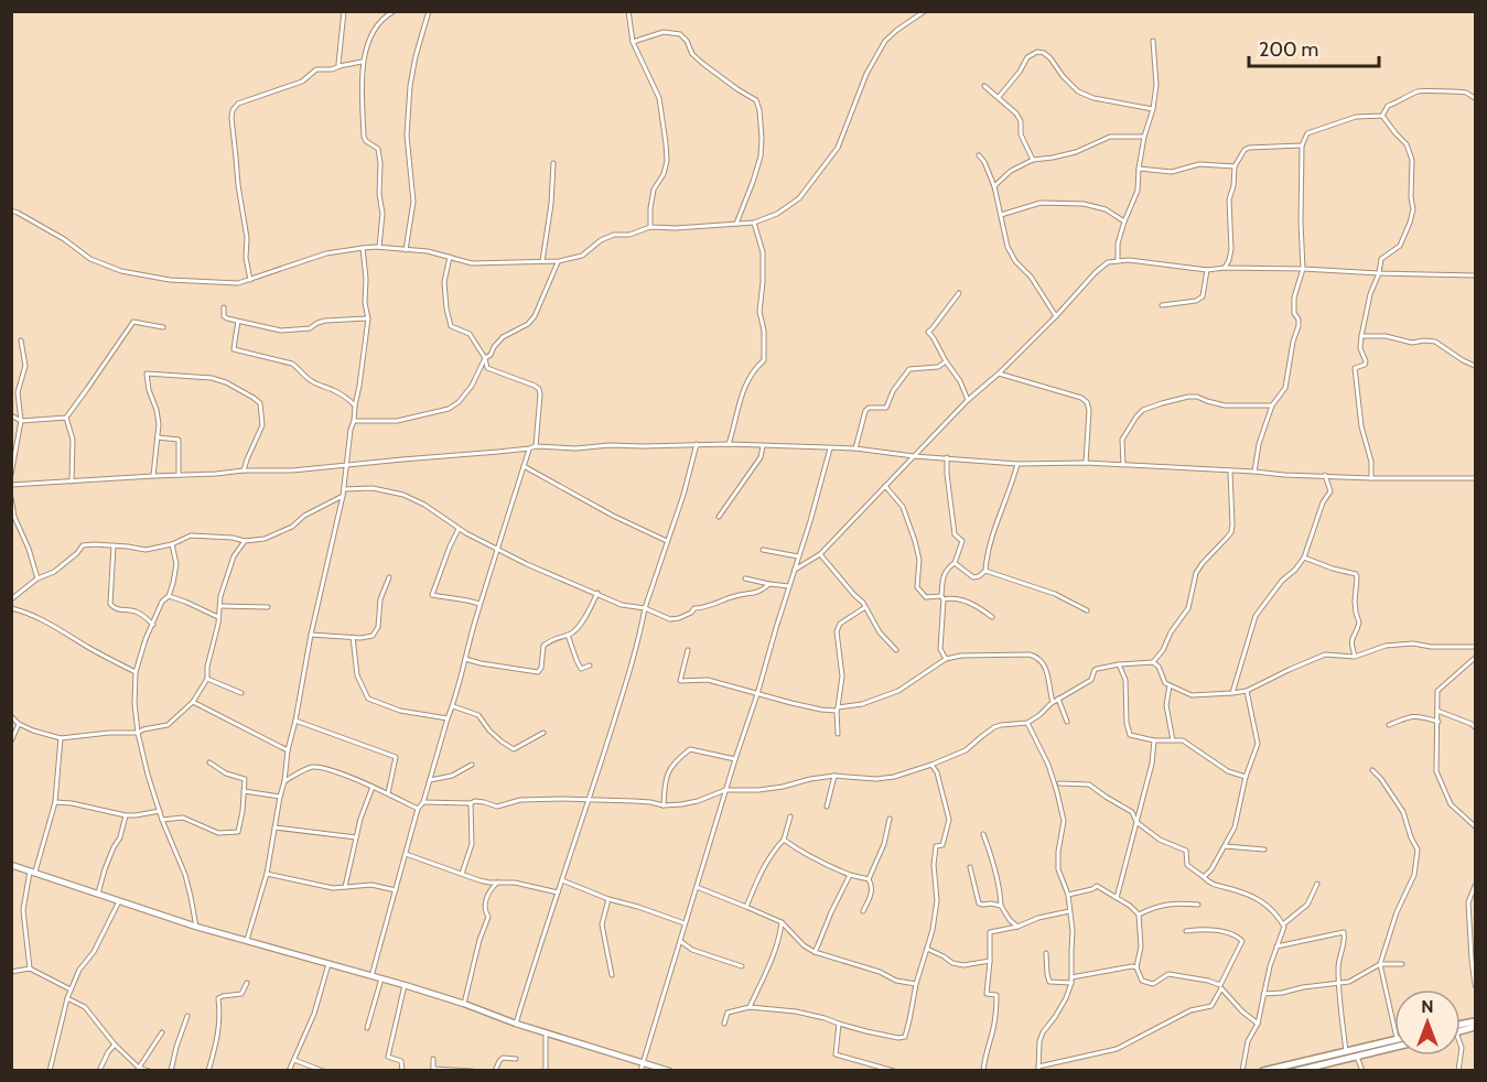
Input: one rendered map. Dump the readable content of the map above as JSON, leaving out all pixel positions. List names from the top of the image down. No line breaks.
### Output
{"scale_bar":"200 m","north":"top"}
